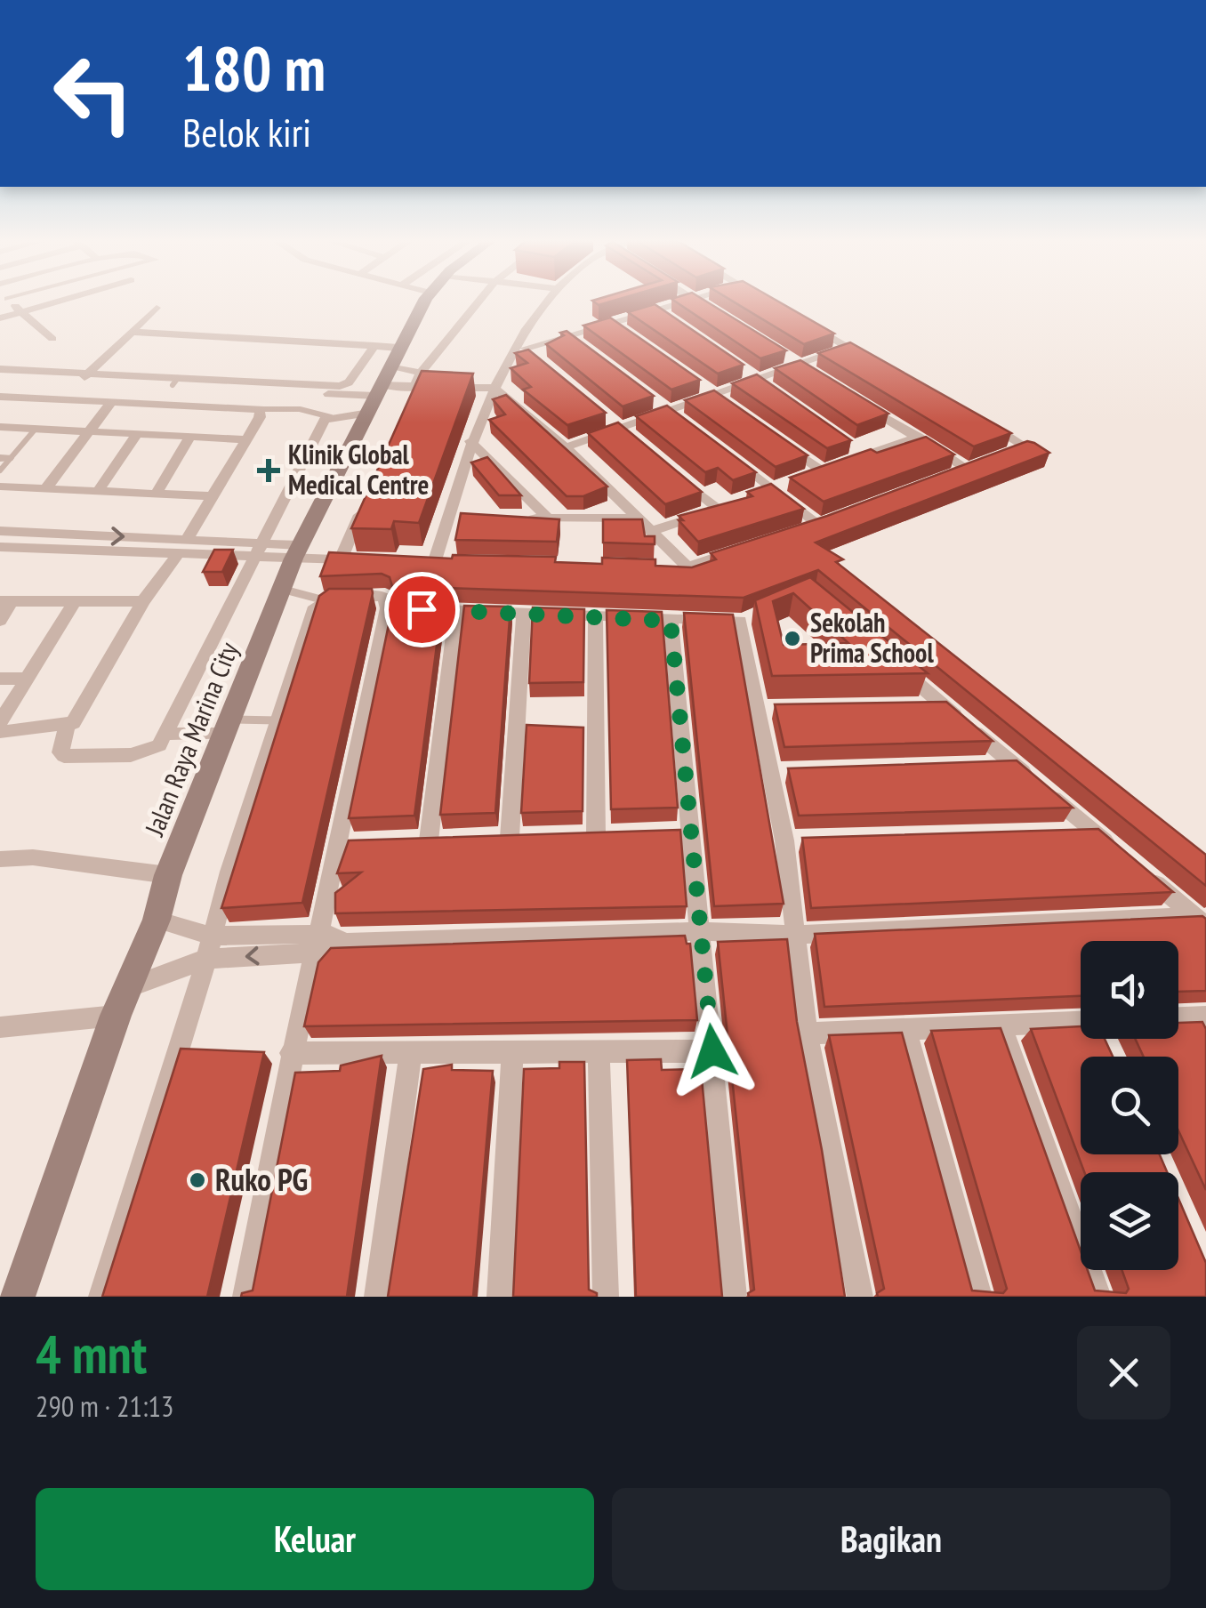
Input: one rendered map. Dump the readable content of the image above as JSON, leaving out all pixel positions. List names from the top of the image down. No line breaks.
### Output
{"streets":{"main road":["Jalan Raya Marina City"]},"places":{"health":["Klinik Global Medical Centre"],"other":["Sekolah Prima School","Ruko PG"]},"page":{"turn":["180 m","Belok kiri"],"heading":["4 mnt","290 m · 21:13"],"buttons":["Keluar","Bagikan"]}}
